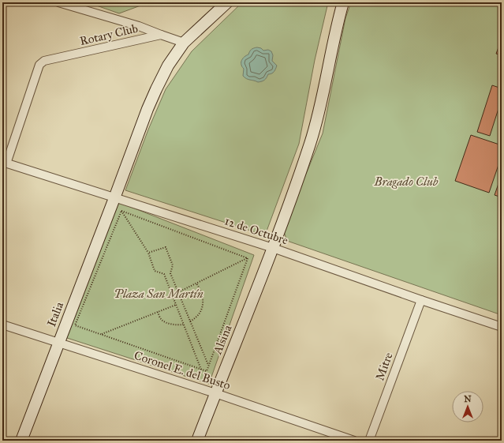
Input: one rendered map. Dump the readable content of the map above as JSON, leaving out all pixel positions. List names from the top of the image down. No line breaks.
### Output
{"streets":{"main road":["Italia","Alsina"],"street":["Rotary Club","12 de Octubre","Mitre","Coronel E. del Busto"]},"crossings":[["Rotary Club","12 de Octubre"],["12 de Octubre","Italia"],["12 de Octubre","Alsina"],["12 de Octubre","Mitre"],["Italia","Coronel E. del Busto"],["Alsina","Coronel E. del Busto"]],"parks":["Bragado Club","Plaza San Martín"],"north":"top"}
